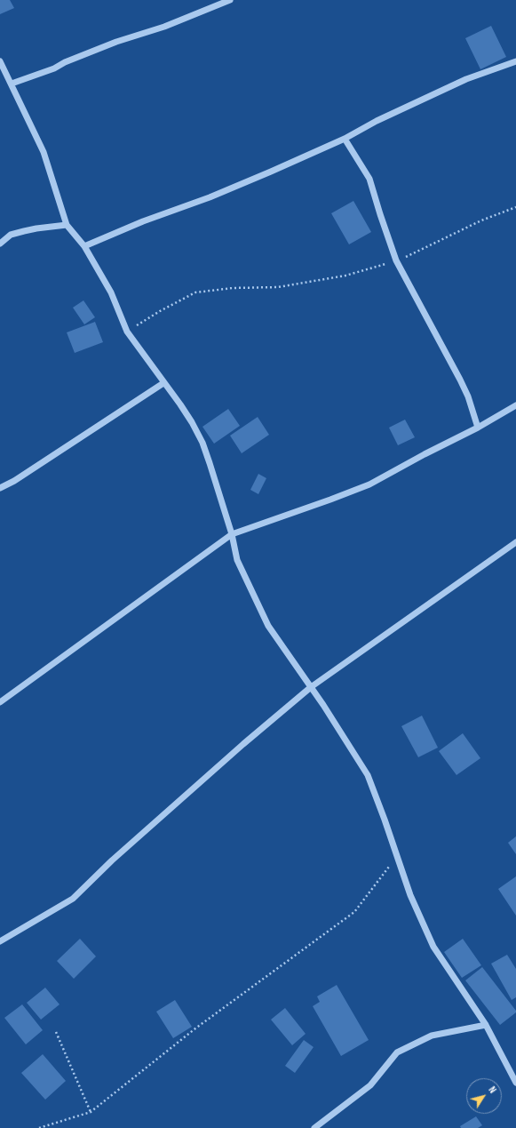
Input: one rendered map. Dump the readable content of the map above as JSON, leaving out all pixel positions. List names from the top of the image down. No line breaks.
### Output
{"north":"top right"}
